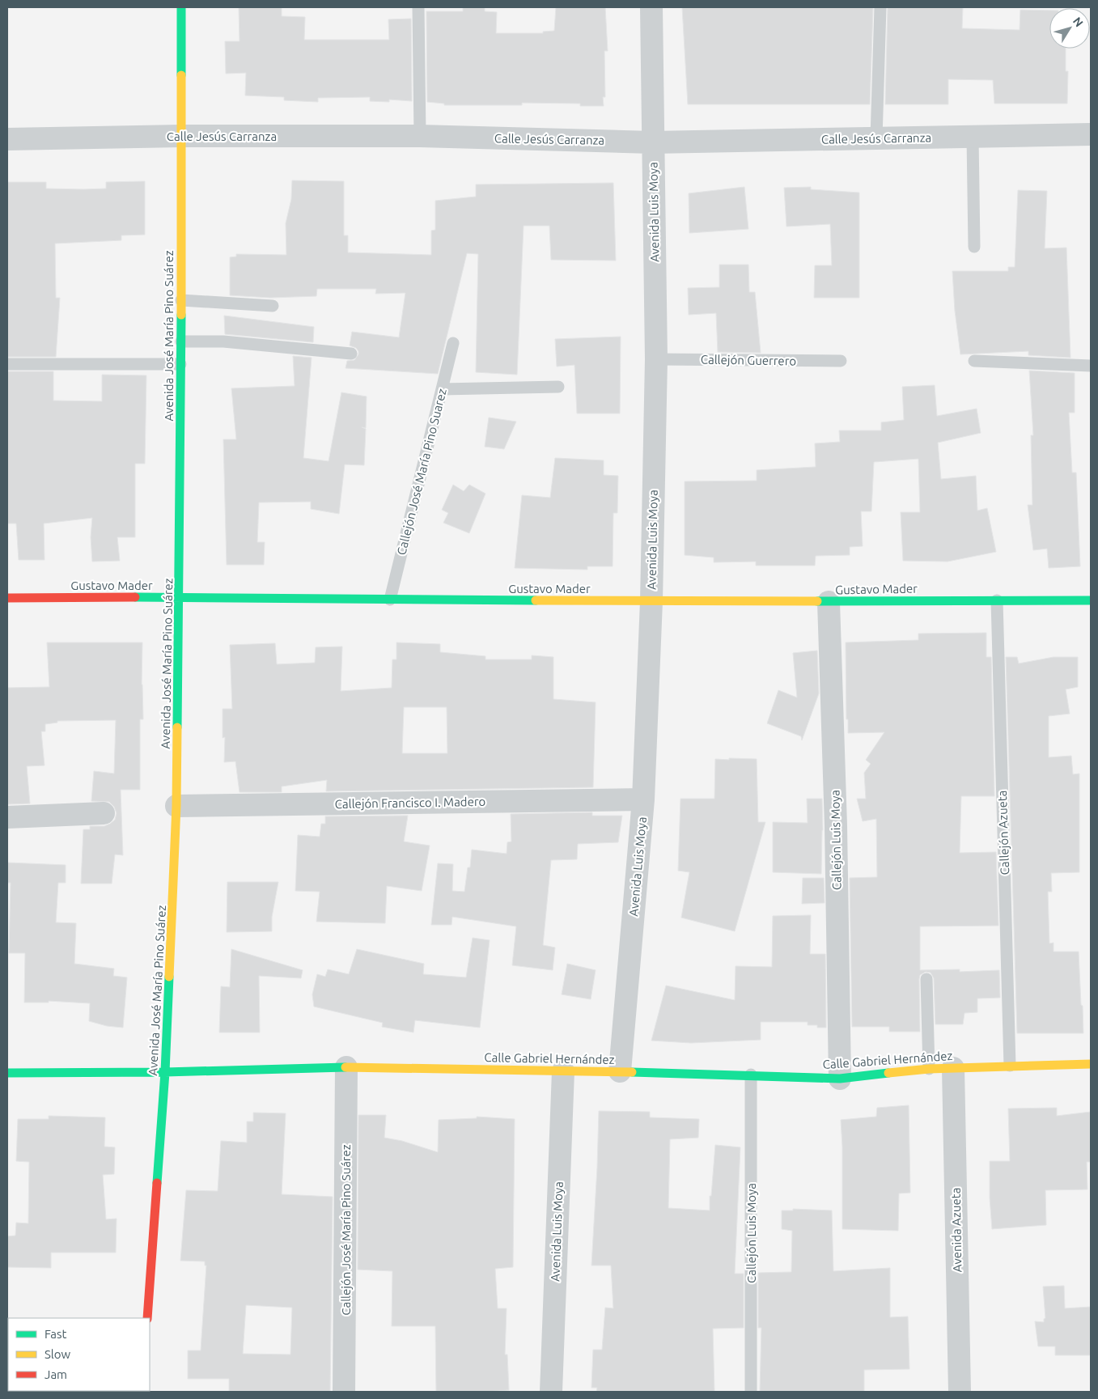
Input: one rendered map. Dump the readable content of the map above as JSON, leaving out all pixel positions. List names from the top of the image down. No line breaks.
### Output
{"streets":{"street":["Calle Jesús Carranza","Avenida Luis Moya","Avenida José María Pino Suárez","Gustavo Mader","Callejón Francisco I. Madero","Callejón Luis Moya","Calle Gabriel Hernández","Callejón José María Pino Suárez","Avenida Azueta"],"lane":["Callejón Guerrero","Callejón José María Pino Suarez","Callejón Azueta"]},"crossings":[["Calle Jesús Carranza","Avenida Luis Moya"],["Calle Jesús Carranza","Avenida José María Pino Suárez"],["Avenida Luis Moya","Callejón Guerrero"],["Avenida Luis Moya","Gustavo Mader"],["Avenida Luis Moya","Callejón Francisco I. Madero"],["Avenida Luis Moya","Calle Gabriel Hernández"],["Avenida José María Pino Suárez","Gustavo Mader"],["Avenida José María Pino Suárez","Callejón Francisco I. Madero"],["Avenida José María Pino Suárez","Calle Gabriel Hernández"],["Callejón José María Pino Suarez","Gustavo Mader"],["Gustavo Mader","Callejón Azueta"],["Gustavo Mader","Callejón Luis Moya"],["Callejón Azueta","Calle Gabriel Hernández"],["Callejón Luis Moya","Calle Gabriel Hernández"],["Calle Gabriel Hernández","Callejón José María Pino Suárez"],["Calle Gabriel Hernández","Avenida Azueta"]],"legend":["Fast","Slow","Jam"],"north":"top right"}
